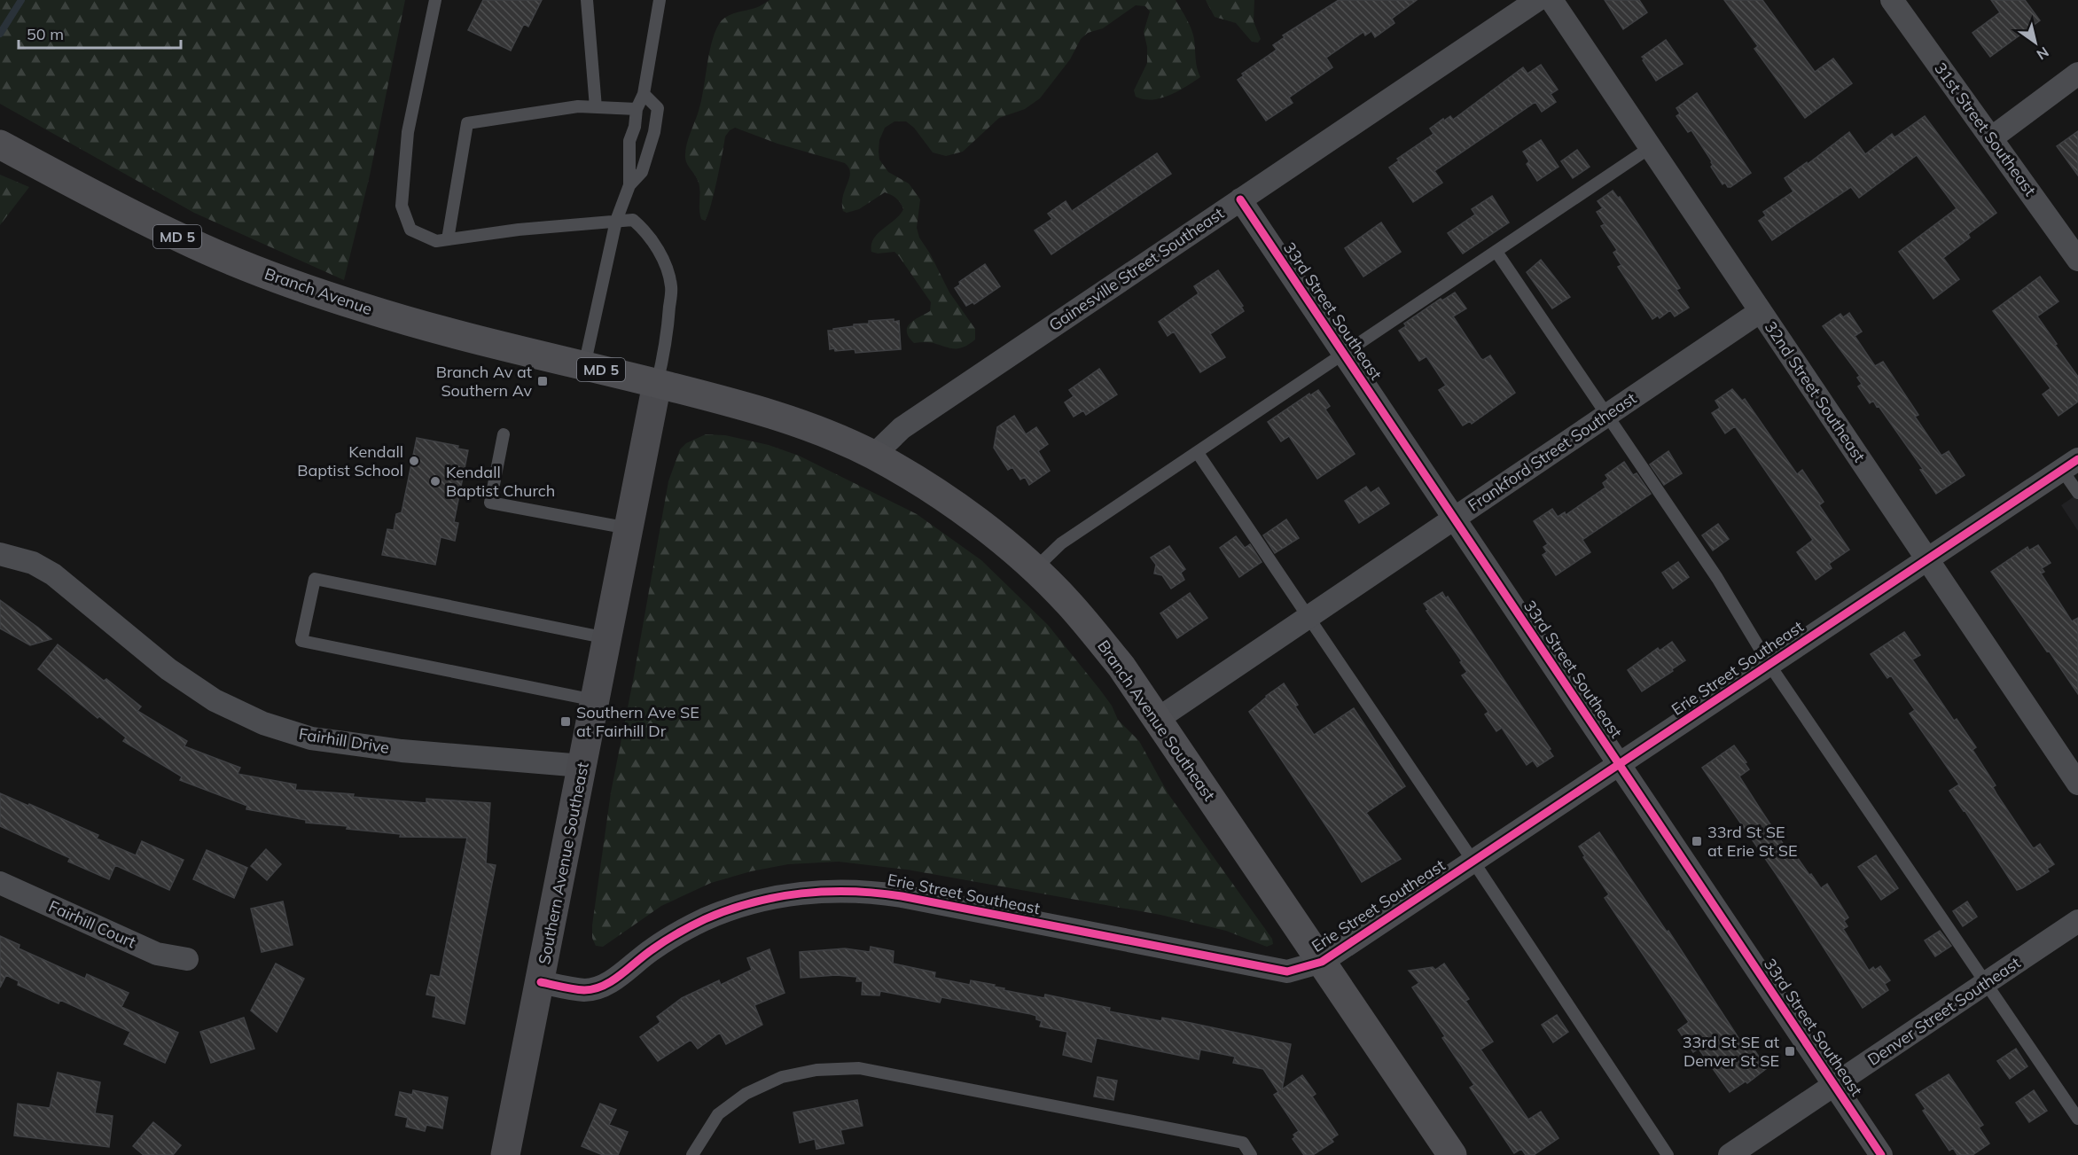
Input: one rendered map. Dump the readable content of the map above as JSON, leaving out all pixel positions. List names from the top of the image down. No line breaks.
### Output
{"streets":{"highway":["MD 5","Branch Avenue","Branch Avenue Southeast"],"main road":["Southern Avenue Southeast"],"street":["31st Street Southeast","Gainesville Street Southeast","33rd Street Southeast","32nd Street Southeast","Frankford Street Southeast","Erie Street Southeast","Fairhill Drive","Fairhill Court","Denver Street Southeast"]},"crossings":[["Gainesville Street Southeast","33rd Street Southeast"],["Gainesville Street Southeast","Branch Avenue Southeast"],["Branch Avenue","Branch Avenue Southeast"],["Branch Avenue","Southern Avenue Southeast"],["33rd Street Southeast","Frankford Street Southeast"],["33rd Street Southeast","Erie Street Southeast"],["33rd Street Southeast","Denver Street Southeast"],["32nd Street Southeast","Frankford Street Southeast"],["32nd Street Southeast","Erie Street Southeast"],["Frankford Street Southeast","Branch Avenue Southeast"],["Erie Street Southeast","Branch Avenue Southeast"],["Erie Street Southeast","Southern Avenue Southeast"],["Branch Avenue Southeast","Southern Avenue Southeast"],["Fairhill Drive","Southern Avenue Southeast"]],"places":{"transit":["Branch Av at Southern Av","Southern Ave SE at Fairhill Dr","33rd St SE at Erie St SE","33rd St SE at Denver St SE"],"other":["Kendall Baptist School","Kendall Baptist Church"]},"scale_bar":"50 m","north":"bottom right"}
